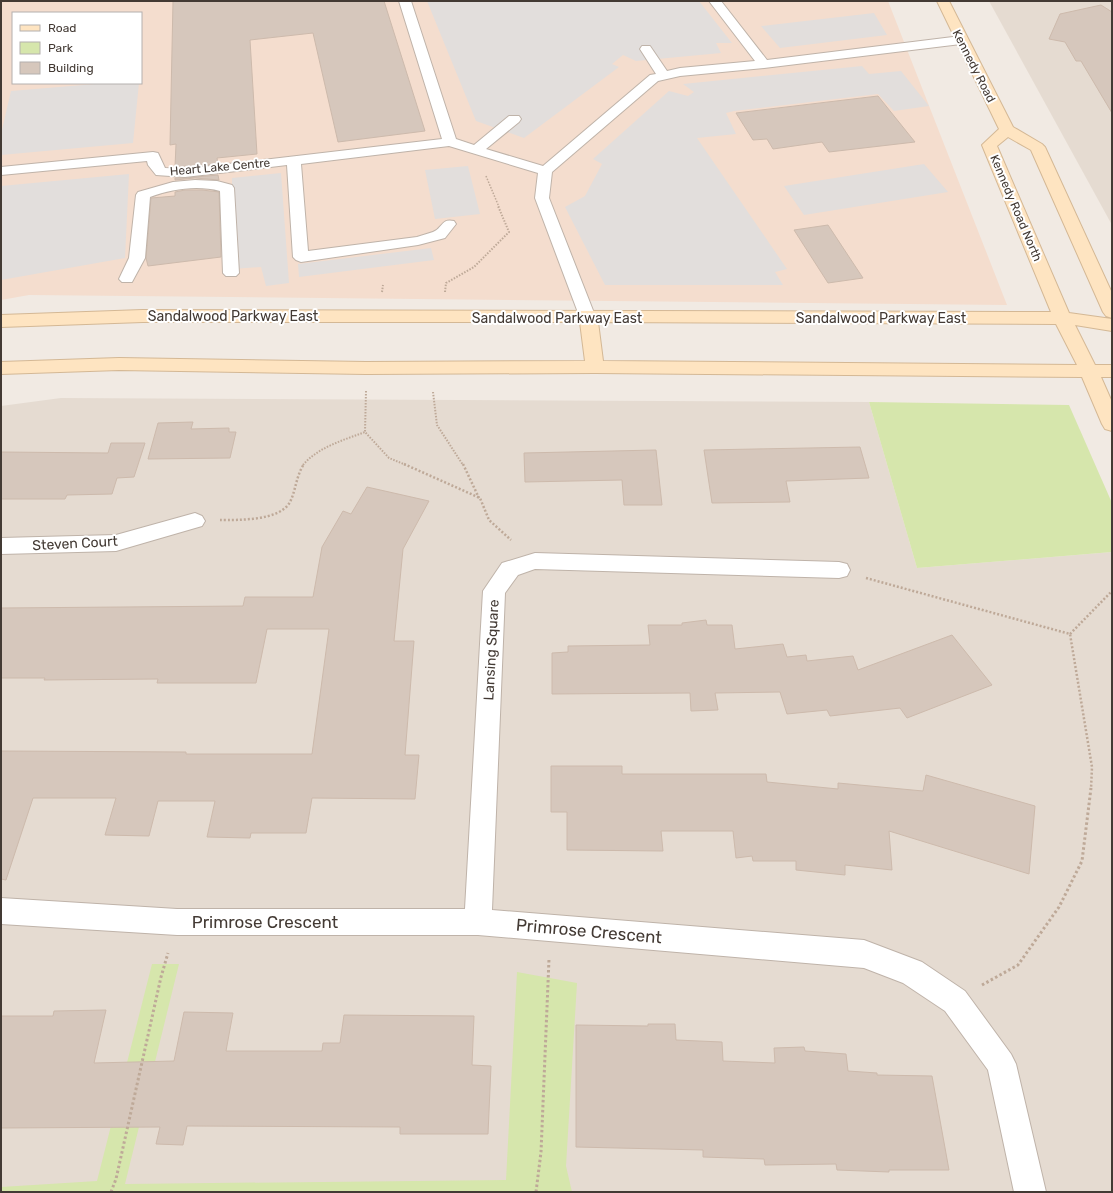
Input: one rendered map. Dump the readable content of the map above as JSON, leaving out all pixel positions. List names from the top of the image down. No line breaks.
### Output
{"streets":{"main road":["Kennedy Road","Kennedy Road North","Sandalwood Parkway East"],"street":["Steven Court","Lansing Square","Primrose Crescent"],"lane":["Heart Lake Centre"]},"crossings":[["Kennedy Road","Kennedy Road North"],["Kennedy Road North","Sandalwood Parkway East"],["Lansing Square","Primrose Crescent"]],"legend":["Road","Park","Building"]}
